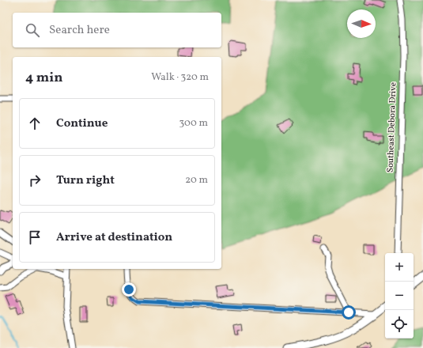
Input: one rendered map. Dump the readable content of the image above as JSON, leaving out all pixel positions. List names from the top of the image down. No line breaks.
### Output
{"streets":{"street":["Southeast Debora Drive"]},"north":"right","page":{"search":"Search here","heading":["4 min","Walk · 320 m"],"list":[["Continue","300 m"],["Turn right","20 m"],"Arrive at destination"],"map_buttons":["+","−"]}}
